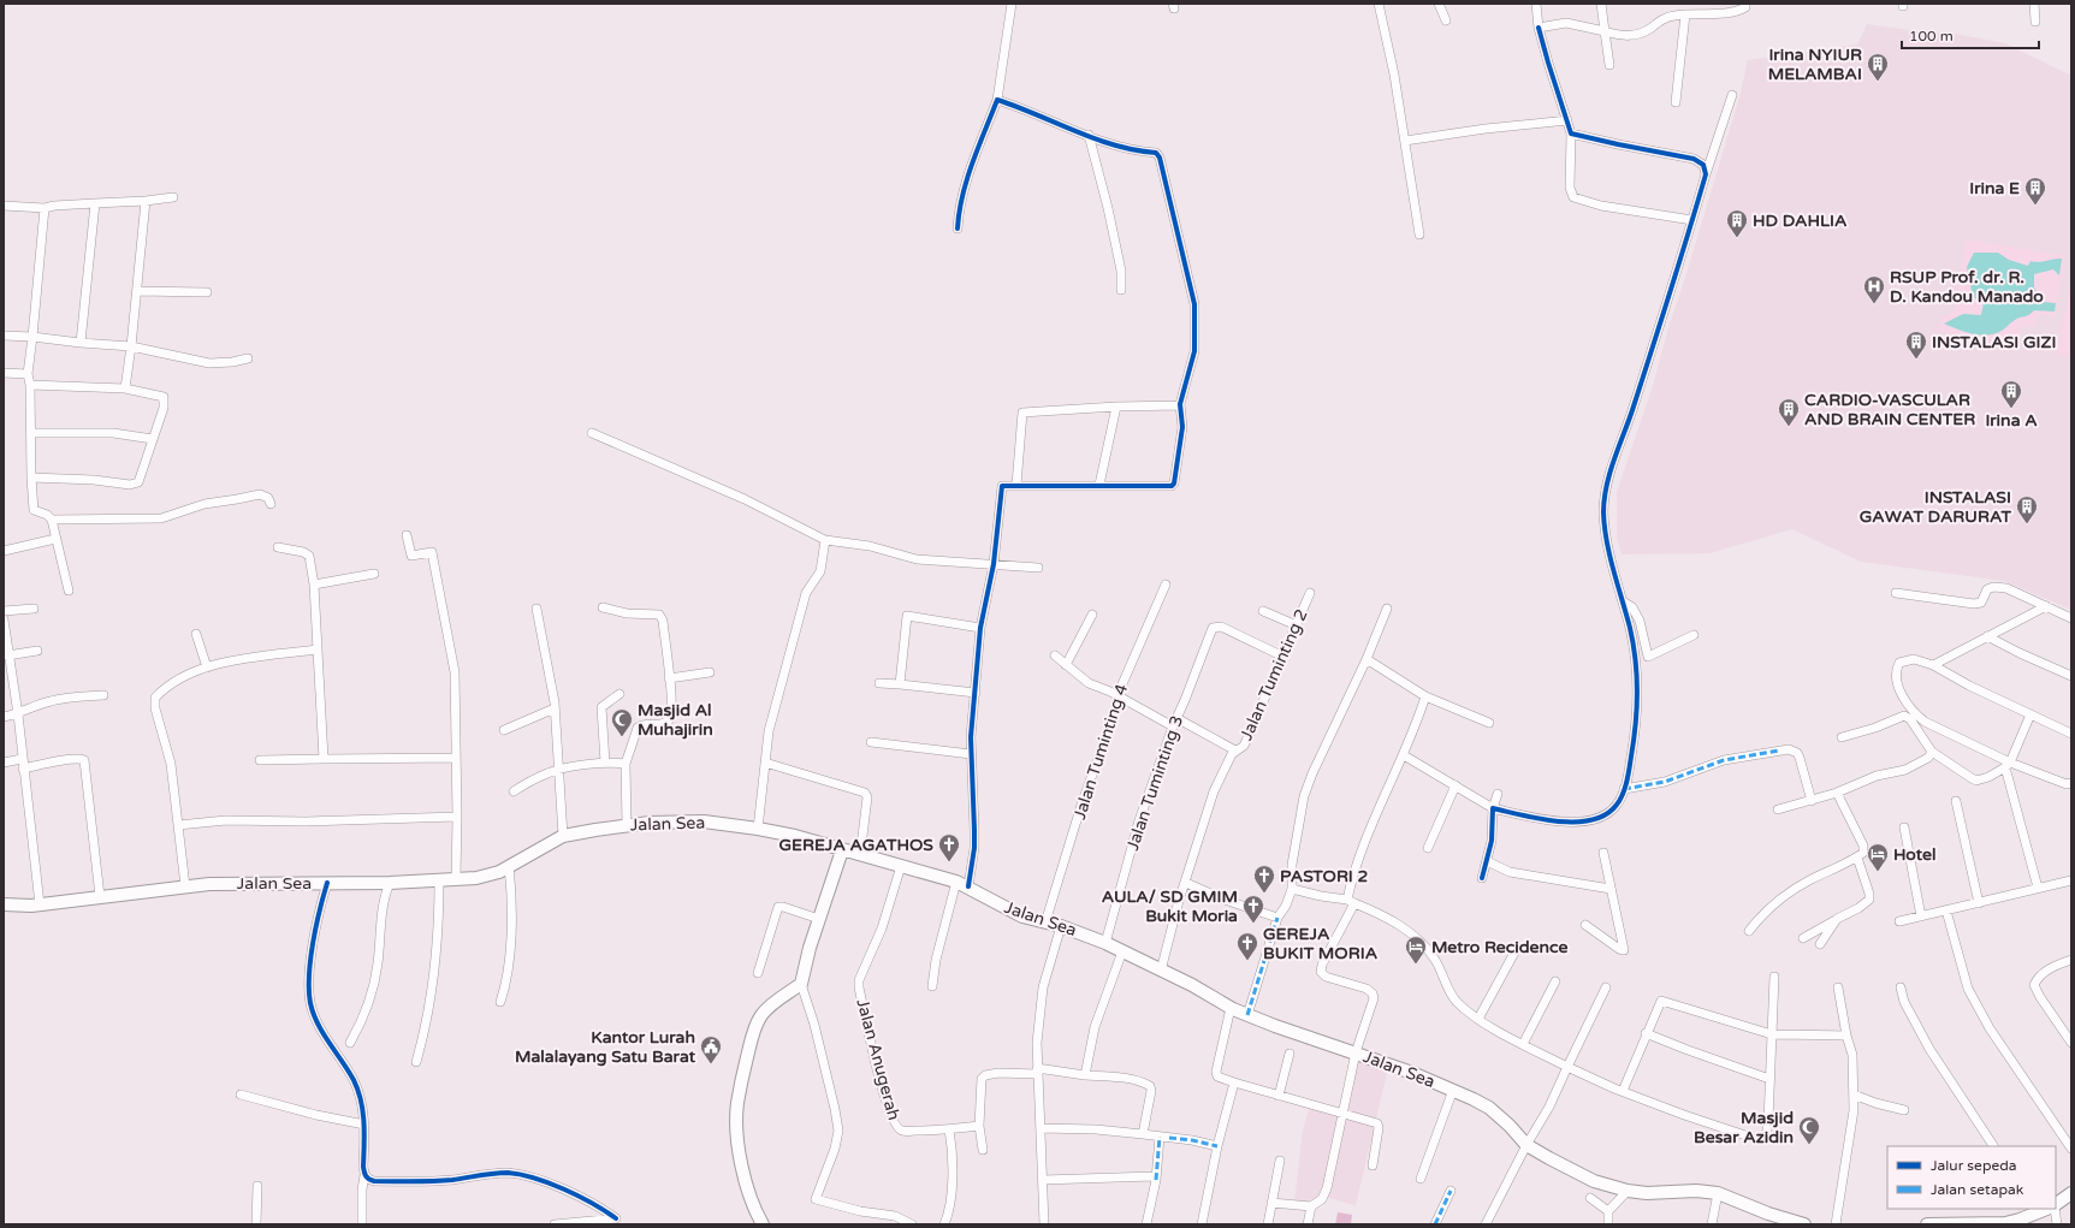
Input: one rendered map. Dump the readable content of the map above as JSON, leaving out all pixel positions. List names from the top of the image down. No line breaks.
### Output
{"streets":{"main road":["Jalan Sea"],"street":["Jalan Tuminting 2","Jalan Tuminting 4","Jalan Tuminting 3","Jalan Anugerah"]},"crossings":[["Jalan Tuminting 2","Jalan Tuminting 3"],["Jalan Tuminting 2","Jalan Sea"],["Jalan Tuminting 4","Jalan Sea"],["Jalan Tuminting 3","Jalan Sea"],["Jalan Sea","Jalan Anugerah"]],"places":{"building":["Irina NYIUR MELAMBAI","Irina E","HD DAHLIA","INSTALASI GIZI","Irina A","CARDIO-VASCULAR AND BRAIN CENTER","INSTALASI GAWAT DARURAT"],"hospital":["RSUP Prof. dr. R. D. Kandou Manado"],"mosque":["Masjid Al Muhajirin","Masjid Besar Azidin"],"church":["GEREJA AGATHOS","PASTORI 2","AULA/ SD GMIM Bukit Moria","GEREJA BUKIT MORIA"],"hotel":["Hotel","Metro Recidence"],"public building":["Kantor Lurah Malalayang Satu Barat"]},"legend":["Jalur sepeda","Jalan setapak"],"scale_bar":"100 m"}
